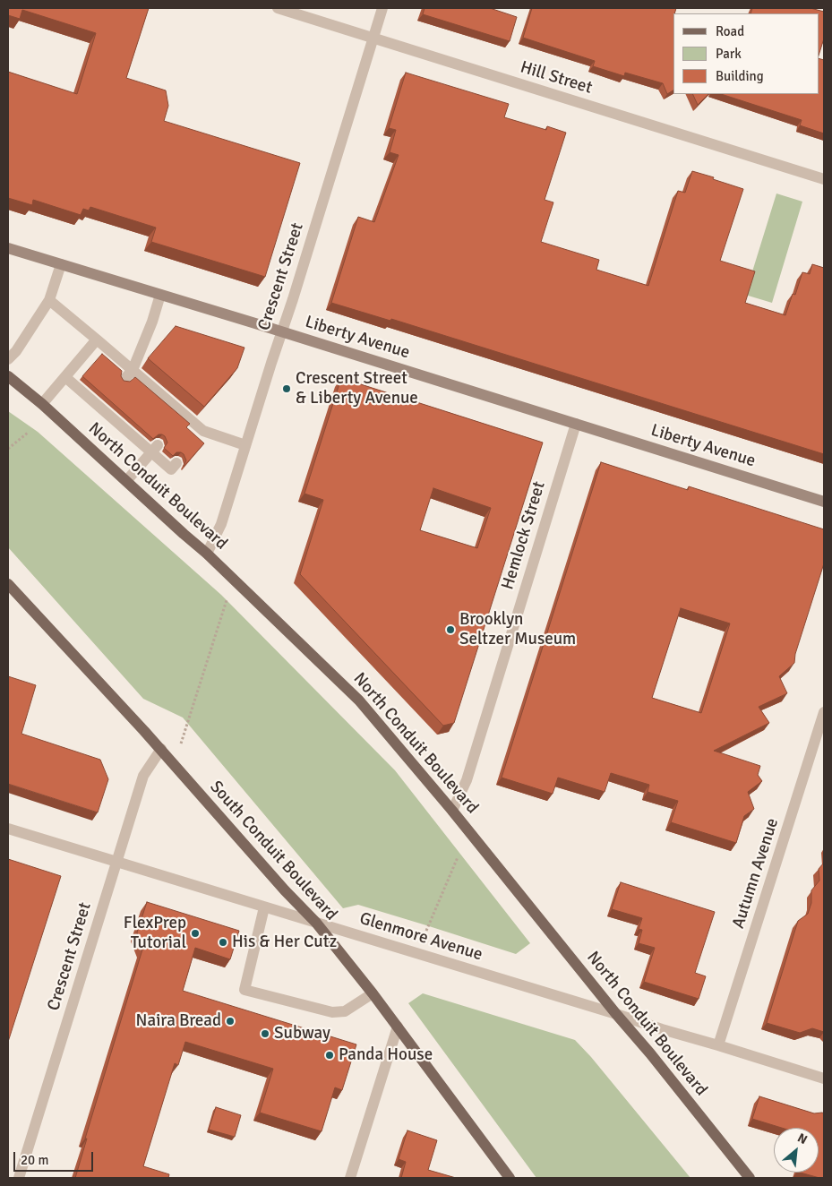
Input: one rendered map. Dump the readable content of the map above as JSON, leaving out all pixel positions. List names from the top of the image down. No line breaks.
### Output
{"streets":{"main road":["North Conduit Boulevard","South Conduit Boulevard"],"street":["Hill Street","Crescent Street","Liberty Avenue","Hemlock Street","Autumn Avenue","Glenmore Avenue"]},"crossings":[["Hill Street","Crescent Street"],["Crescent Street","Liberty Avenue"],["Crescent Street","North Conduit Boulevard"],["Crescent Street","South Conduit Boulevard"],["Crescent Street","Glenmore Avenue"],["Liberty Avenue","Hemlock Street"],["North Conduit Boulevard","Hemlock Street"],["North Conduit Boulevard","Glenmore Avenue"],["South Conduit Boulevard","Glenmore Avenue"],["Autumn Avenue","Glenmore Avenue"]],"places":["Crescent Street & Liberty Avenue","Brooklyn Seltzer Museum","FlexPrep Tutorial","His & Her Cutz","Naira Bread","Subway","Panda House"],"legend":["Road","Park","Building"],"scale_bar":"20 m","north":"top right"}
